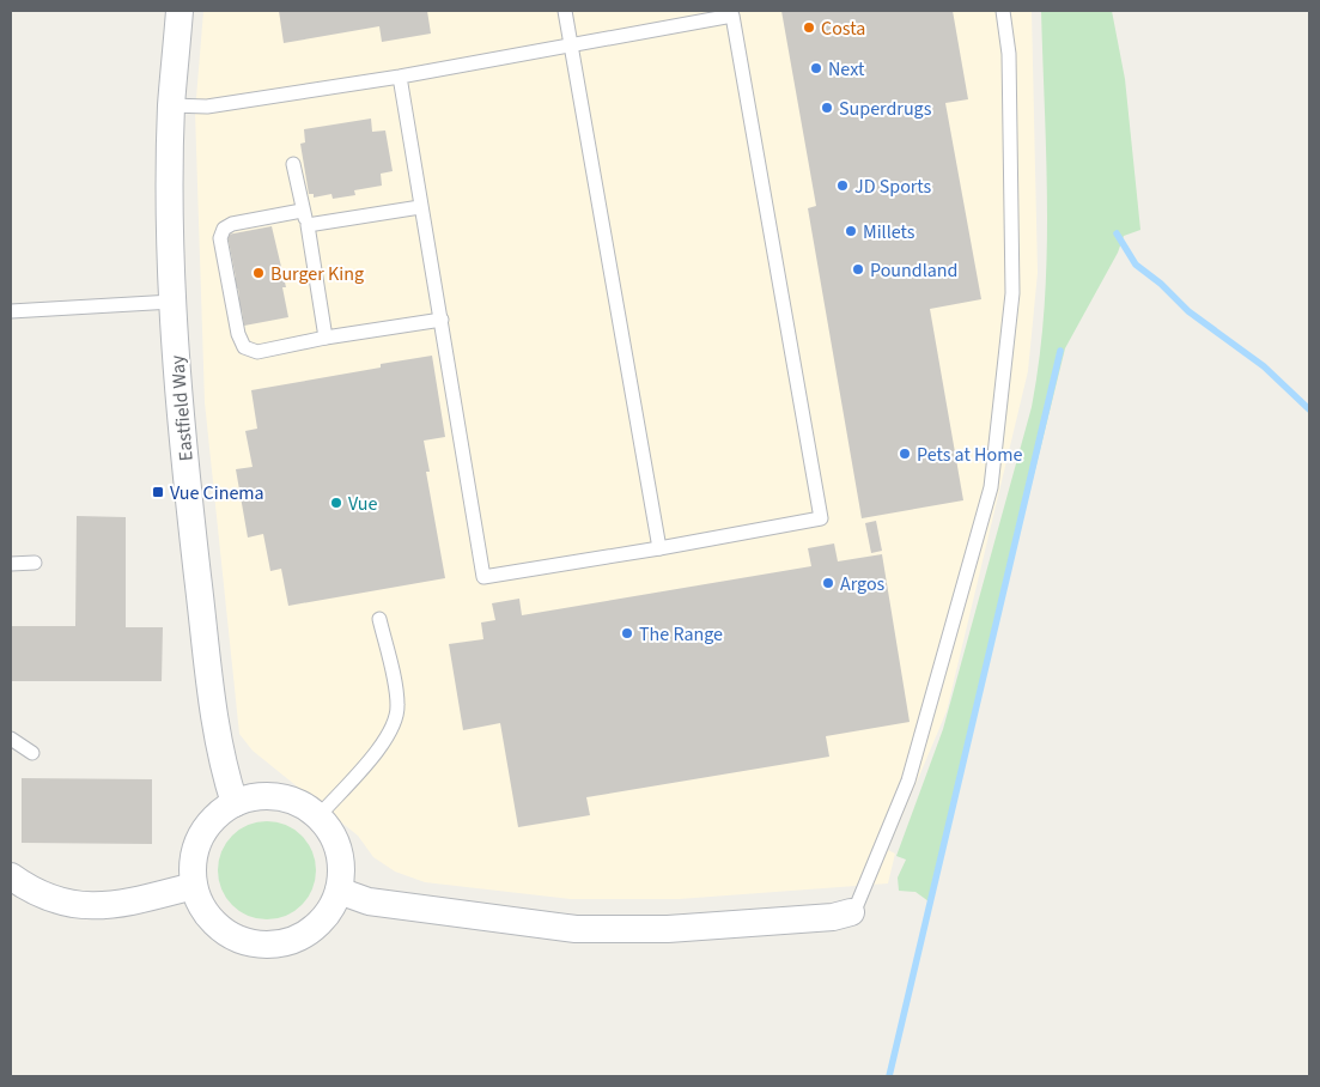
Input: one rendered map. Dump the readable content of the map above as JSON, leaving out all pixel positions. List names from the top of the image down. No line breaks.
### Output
{"streets":{"street":["Eastfield Way"]},"places":{"other":["Costa","Next","Superdrugs","JD Sports","Millets","Poundland","Burger King","Pets at Home","Vue","Argos","The Range"],"transit":["Vue Cinema"]}}
